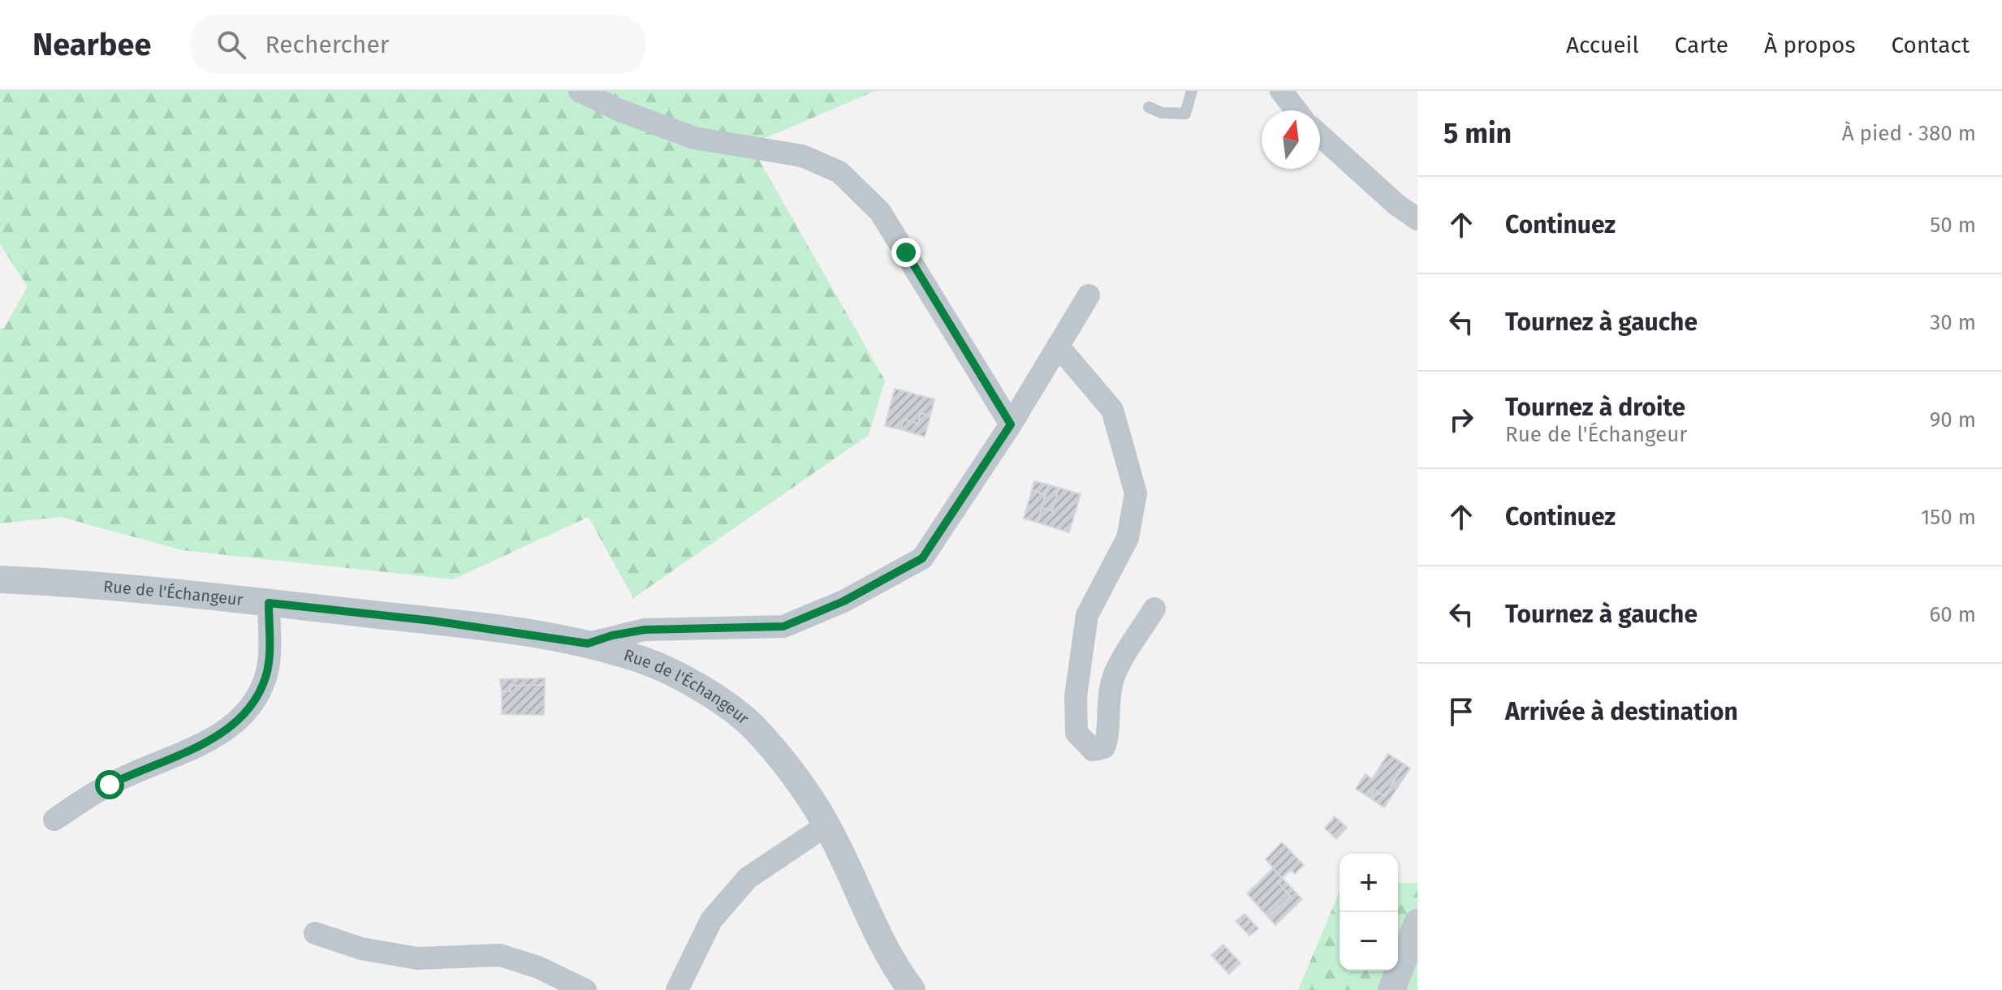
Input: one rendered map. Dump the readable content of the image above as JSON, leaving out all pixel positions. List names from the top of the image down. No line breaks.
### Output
{"streets":{"street":["Rue de l'Échangeur"]},"north":"top","page":{"header":"Nearbee","search":"Rechercher","nav":["Accueil","Carte","À propos","Contact"],"heading":["5 min","À pied · 380 m"],"list":[["Continuez","50 m"],["Tournez à gauche","30 m"],["Tournez à droite","Rue de l'Échangeur","90 m"],["Continuez","150 m"],["Tournez à gauche","60 m"],"Arrivée à destination"],"map_buttons":["+","−"]}}
